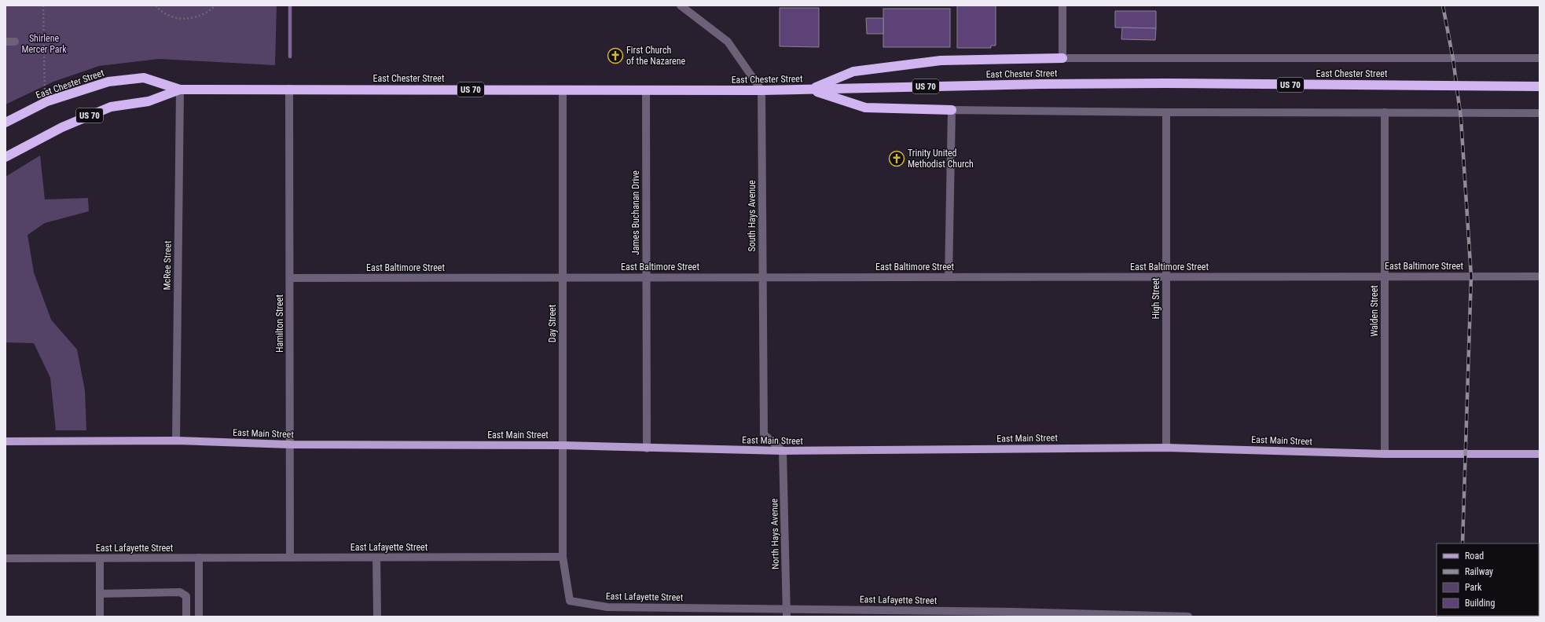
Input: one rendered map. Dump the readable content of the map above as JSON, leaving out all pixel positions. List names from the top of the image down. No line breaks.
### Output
{"streets":{"highway":["East Chester Street","US 70"],"main road":["East Main Street"],"street":["James Buchanan Drive","South Hays Avenue","McRee Street","East Baltimore Street","High Street","Walden Street","Hamilton Street","Day Street","North Hays Avenue","East Lafayette Street"]},"crossings":[["East Chester Street","US 70"],["East Chester Street","James Buchanan Drive"],["East Chester Street","South Hays Avenue"],["East Chester Street","McRee Street"],["East Chester Street","Hamilton Street"],["East Chester Street","Day Street"],["US 70","McRee Street"],["James Buchanan Drive","East Baltimore Street"],["James Buchanan Drive","East Main Street"],["South Hays Avenue","East Baltimore Street"],["South Hays Avenue","East Main Street"],["South Hays Avenue","North Hays Avenue"],["McRee Street","East Main Street"],["East Baltimore Street","High Street"],["East Baltimore Street","Walden Street"],["East Baltimore Street","Hamilton Street"],["East Baltimore Street","Day Street"],["High Street","East Main Street"],["Walden Street","East Main Street"],["Hamilton Street","East Main Street"],["Hamilton Street","East Lafayette Street"],["Day Street","East Main Street"],["Day Street","East Lafayette Street"],["East Main Street","North Hays Avenue"],["North Hays Avenue","East Lafayette Street"]],"parks":["Shirlene Mercer Park"],"places":{"church":["First Church of the Nazarene","Trinity United Methodist Church"]},"legend":["Road","Railway","Park","Building"]}
